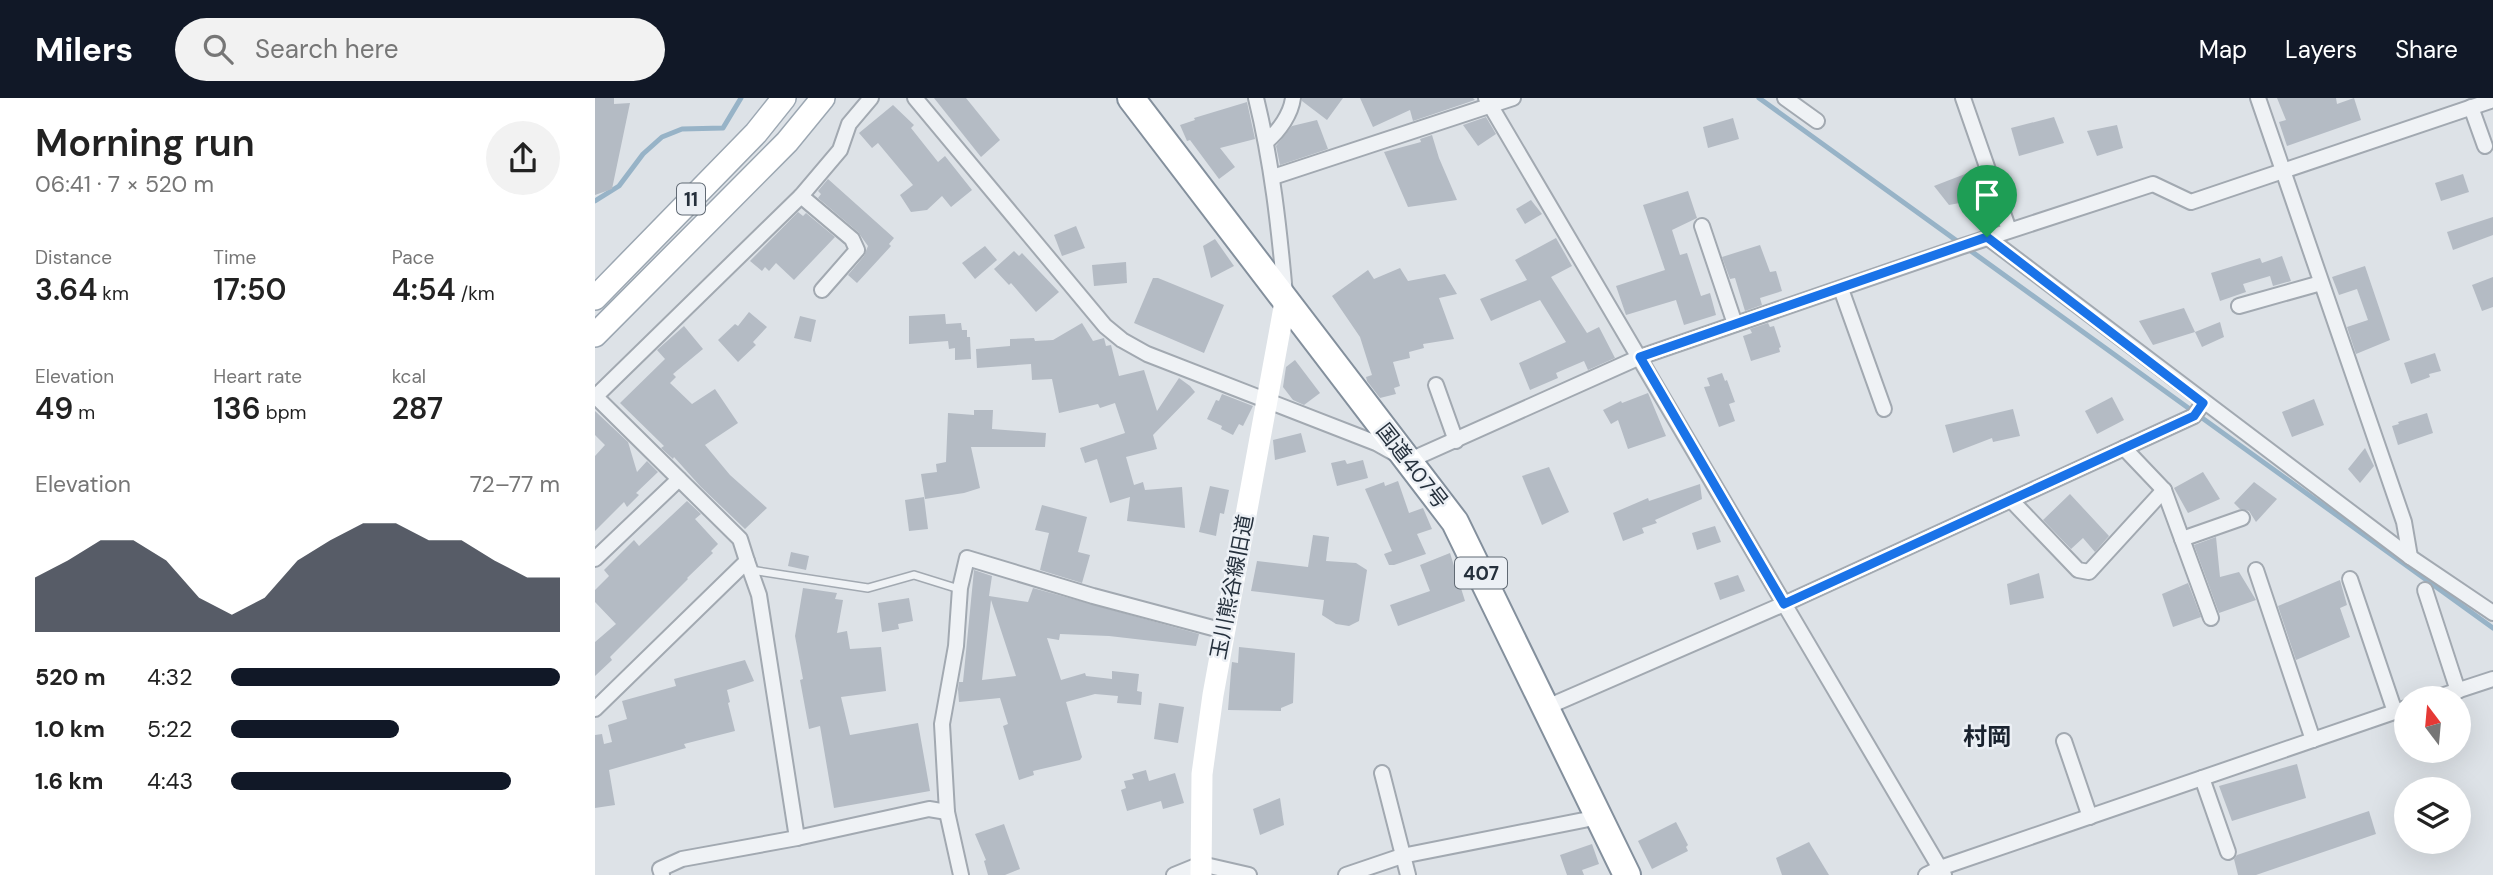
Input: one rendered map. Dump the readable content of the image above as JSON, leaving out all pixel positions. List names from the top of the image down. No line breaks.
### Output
{"streets":{"highway":["国道407号","407"],"main road":["11"],"street":["玉川熊谷線旧道"]},"crossings":[["国道407号","玉川熊谷線旧道"]],"districts":["村岡"],"north":"top","page":{"header":"Milers","search":"Search here","nav":["Map","Layers","Share"],"heading":["Morning run","06:41 · 7 × 520 m"],"stats":[["Distance","3.64 km"],["Time","17:50"],["Pace","4:54 /km"],["Elevation","49 m"],["Heart rate","136 bpm"],["kcal","287"]],"chart":["Elevation","72–77 m"],"list":[{"name":"520 m","note":"4:32"},{"name":"1.0 km","note":"5:22"},{"name":"1.6 km","note":"4:43"}]}}
